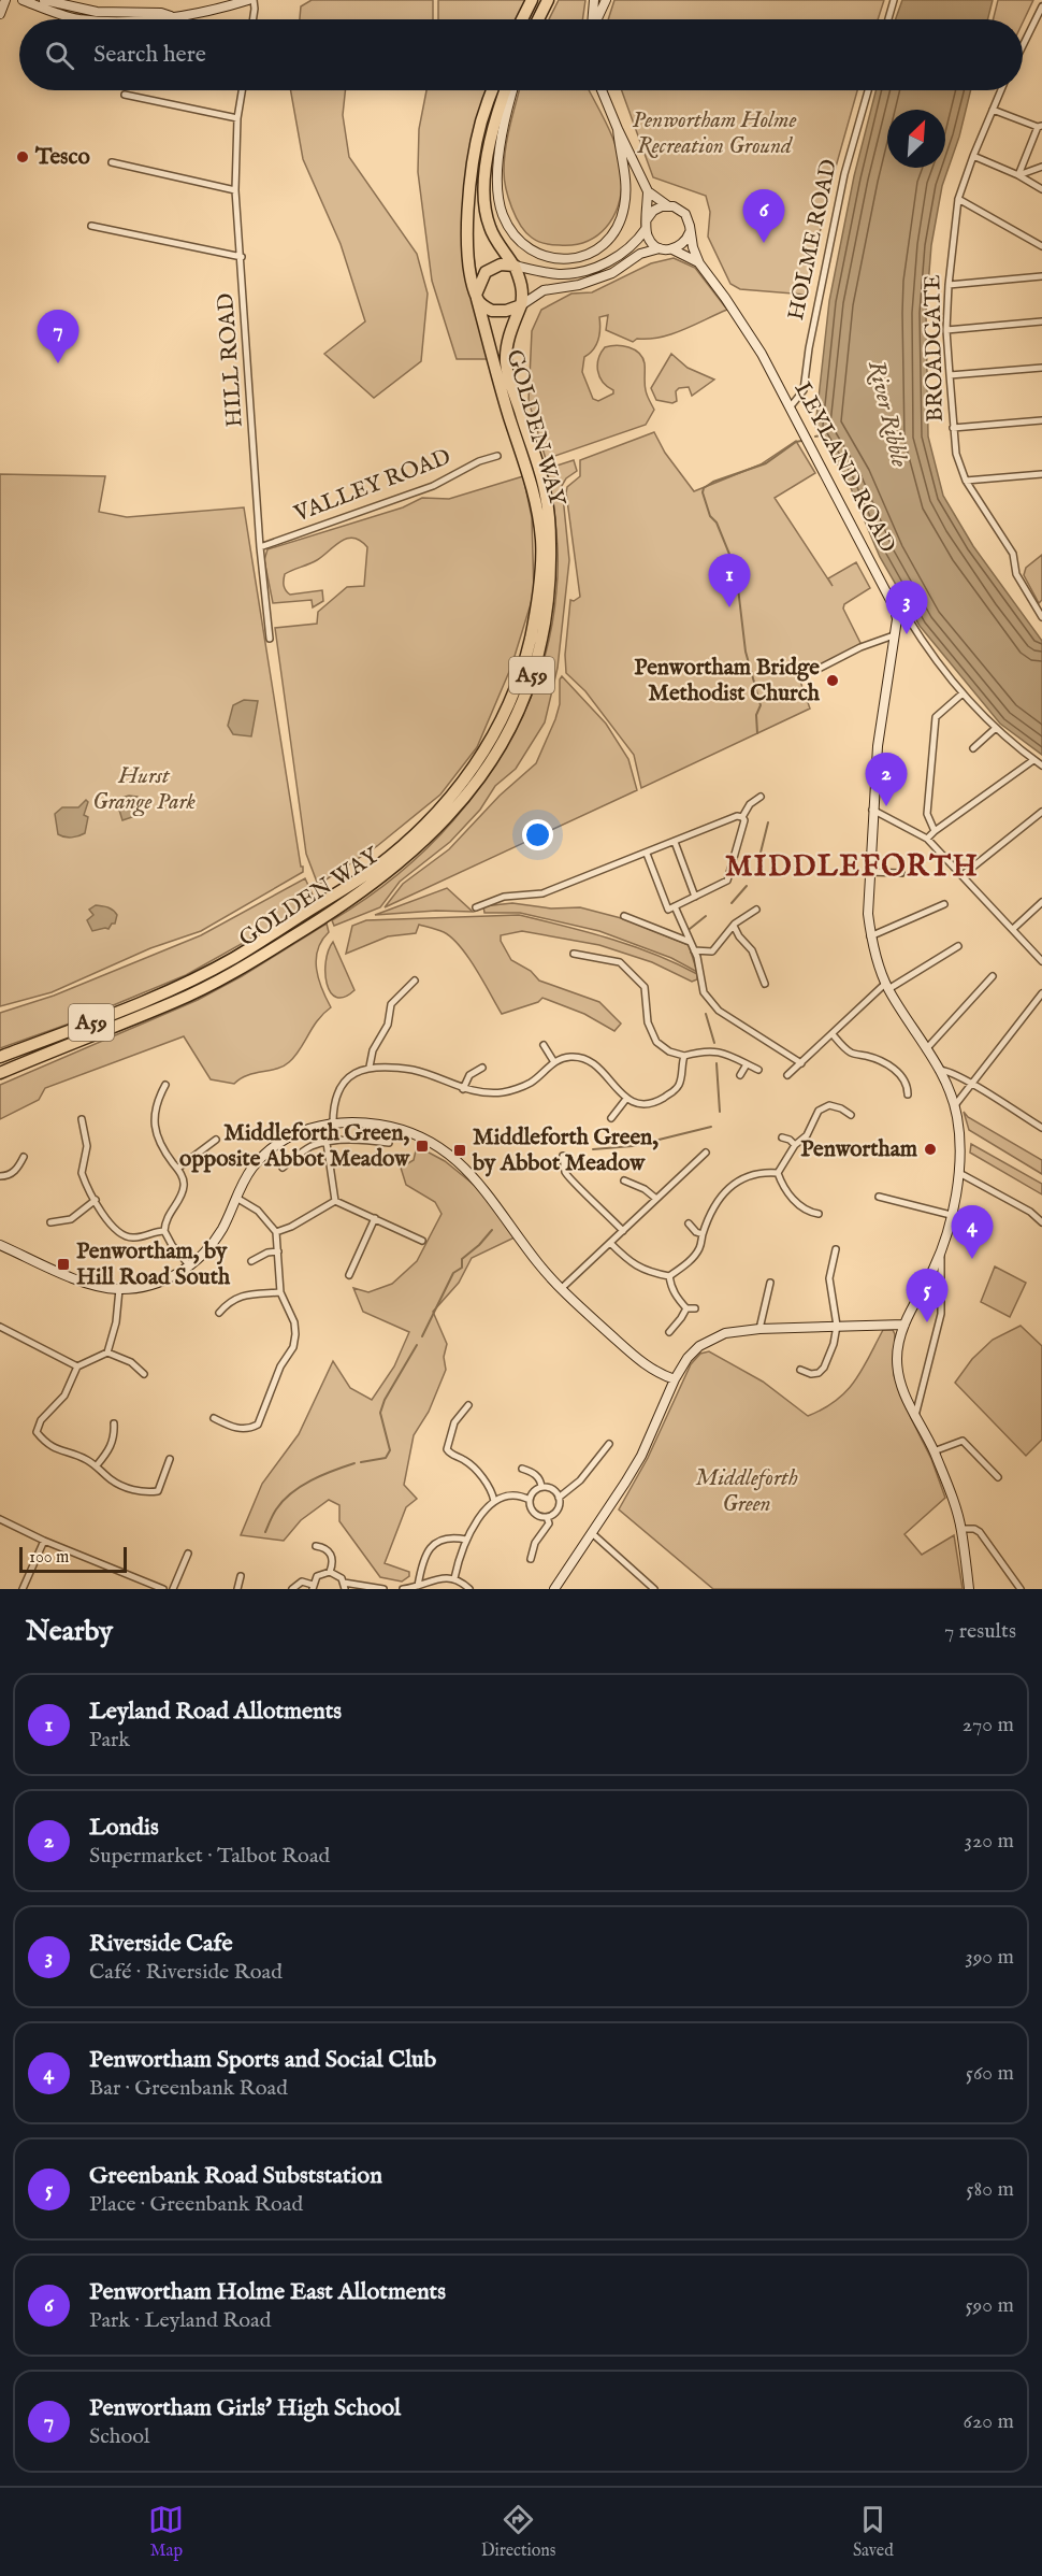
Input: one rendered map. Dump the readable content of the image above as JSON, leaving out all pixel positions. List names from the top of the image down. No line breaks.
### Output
{"streets":{"highway":["GOLDEN WAY","A59"],"main road":["LEYLAND ROAD"],"street":["HOLME ROAD","BROADGATE","HILL ROAD","VALLEY ROAD"]},"crossings":[["HOLME ROAD","LEYLAND ROAD"],["HILL ROAD","VALLEY ROAD"],["GOLDEN WAY","A59"]],"districts":["MIDDLEFORTH"],"water":["River Ribble"],"parks":["Penwortham Holme Recreation Ground","Hurst Grange Park","Middleforth Green"],"places":{"other":["Tesco","Penwortham Bridge Methodist Church","Penwortham"],"transit":["Middleforth Green, opposite Abbot Meadow","Middleforth Green, by Abbot Meadow","Penwortham, by Hill Road South"]},"scale_bar":"100 m","north":"top right","page":{"search":"Search here","pins":["6","7","1","3","2","4","5"],"scale":"100 m","heading":["Nearby","7 results"],"list":[{"mark":"1","name":"Leyland Road Allotments","note":"Park","value":"270 m"},{"mark":"2","name":"Londis","note":"Supermarket · Talbot Road","value":"320 m"},{"mark":"3","name":"Riverside Cafe","note":"Café · Riverside Road","value":"390 m"},{"mark":"4","name":"Penwortham Sports and Social Club","note":"Bar · Greenbank Road","value":"560 m"},{"mark":"5","name":"Greenbank Road Subststation","note":"Place · Greenbank Road","value":"580 m"},{"mark":"6","name":"Penwortham Holme East Allotments","note":"Park · Leyland Road","value":"590 m"},{"mark":"7","name":"Penwortham Girls' High School","note":"School","value":"620 m"}],"nav":["Map","Directions","Saved"]}}
